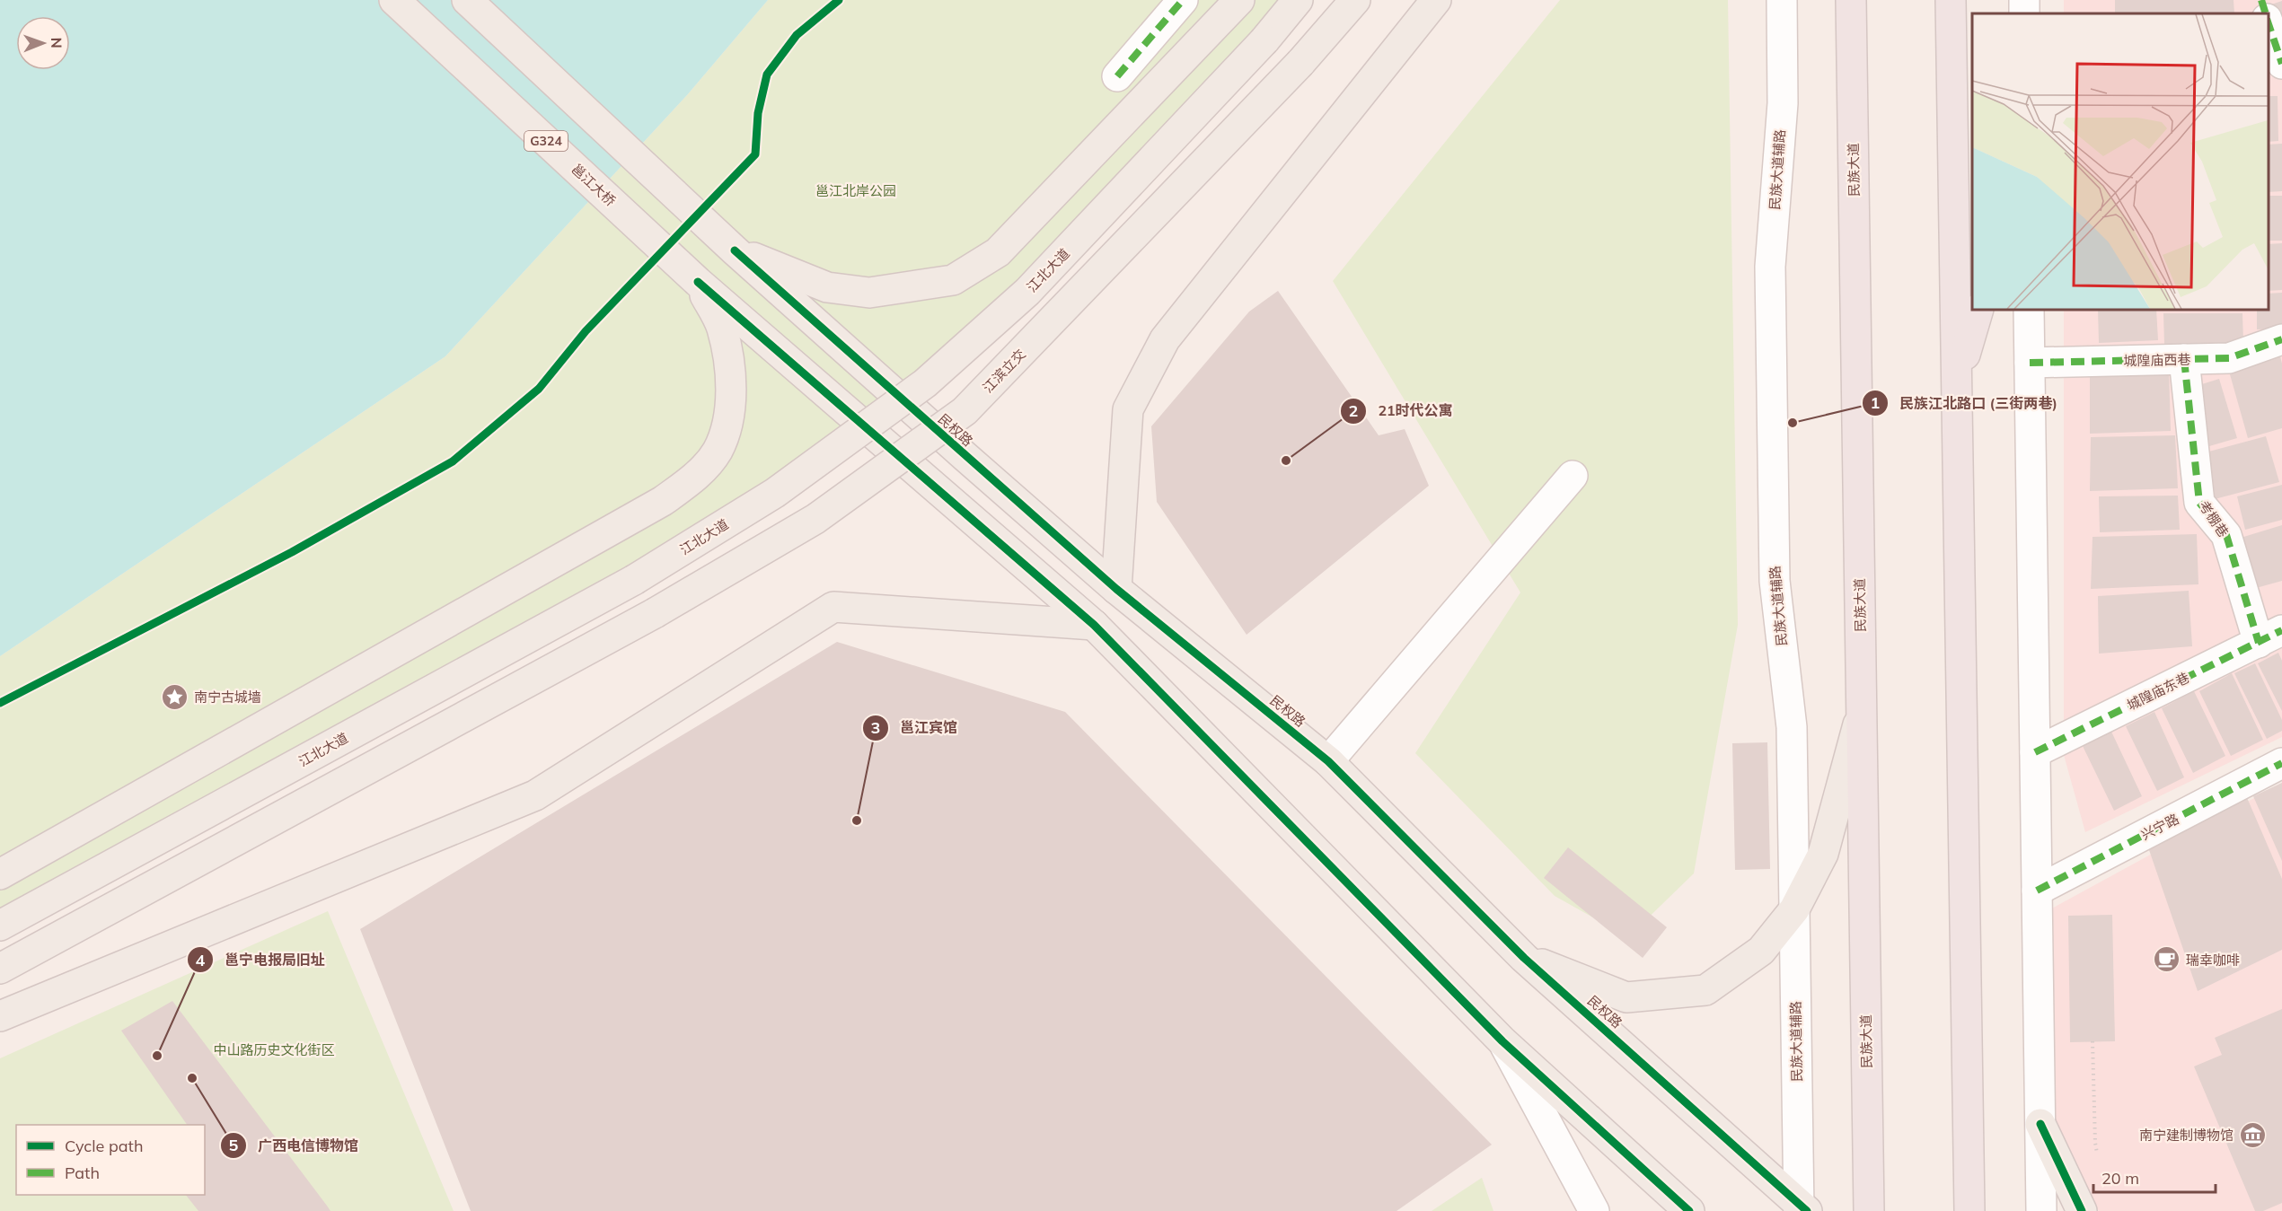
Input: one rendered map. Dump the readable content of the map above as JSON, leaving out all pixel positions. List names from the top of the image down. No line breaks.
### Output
{"streets":{"highway":["民族大道"],"main road":["G324","邕江大桥","江北大道","江滨立交","民权路"],"street":["民族大道辅路","城隍庙西巷","考棚巷","城隍庙东巷","兴宁路"]},"crossings":[["G324","邕江大桥"],["民族大道辅路","民权路"],["城隍庙西巷","考棚巷"],["考棚巷","城隍庙东巷"]],"parks":["邕江北岸公园","中山路历史文化街区"],"places":{"other":["民族江北路口 (三街两巷)","21时代公寓","邕江宾馆","邕宁电报局旧址","广西电信博物馆"],"place":["南宁古城墙"],"cafe":["瑞幸咖啡"],"museum":["南宁建制博物馆"]},"legend":["Cycle path","Path"],"scale_bar":"20 m","north":"right"}
